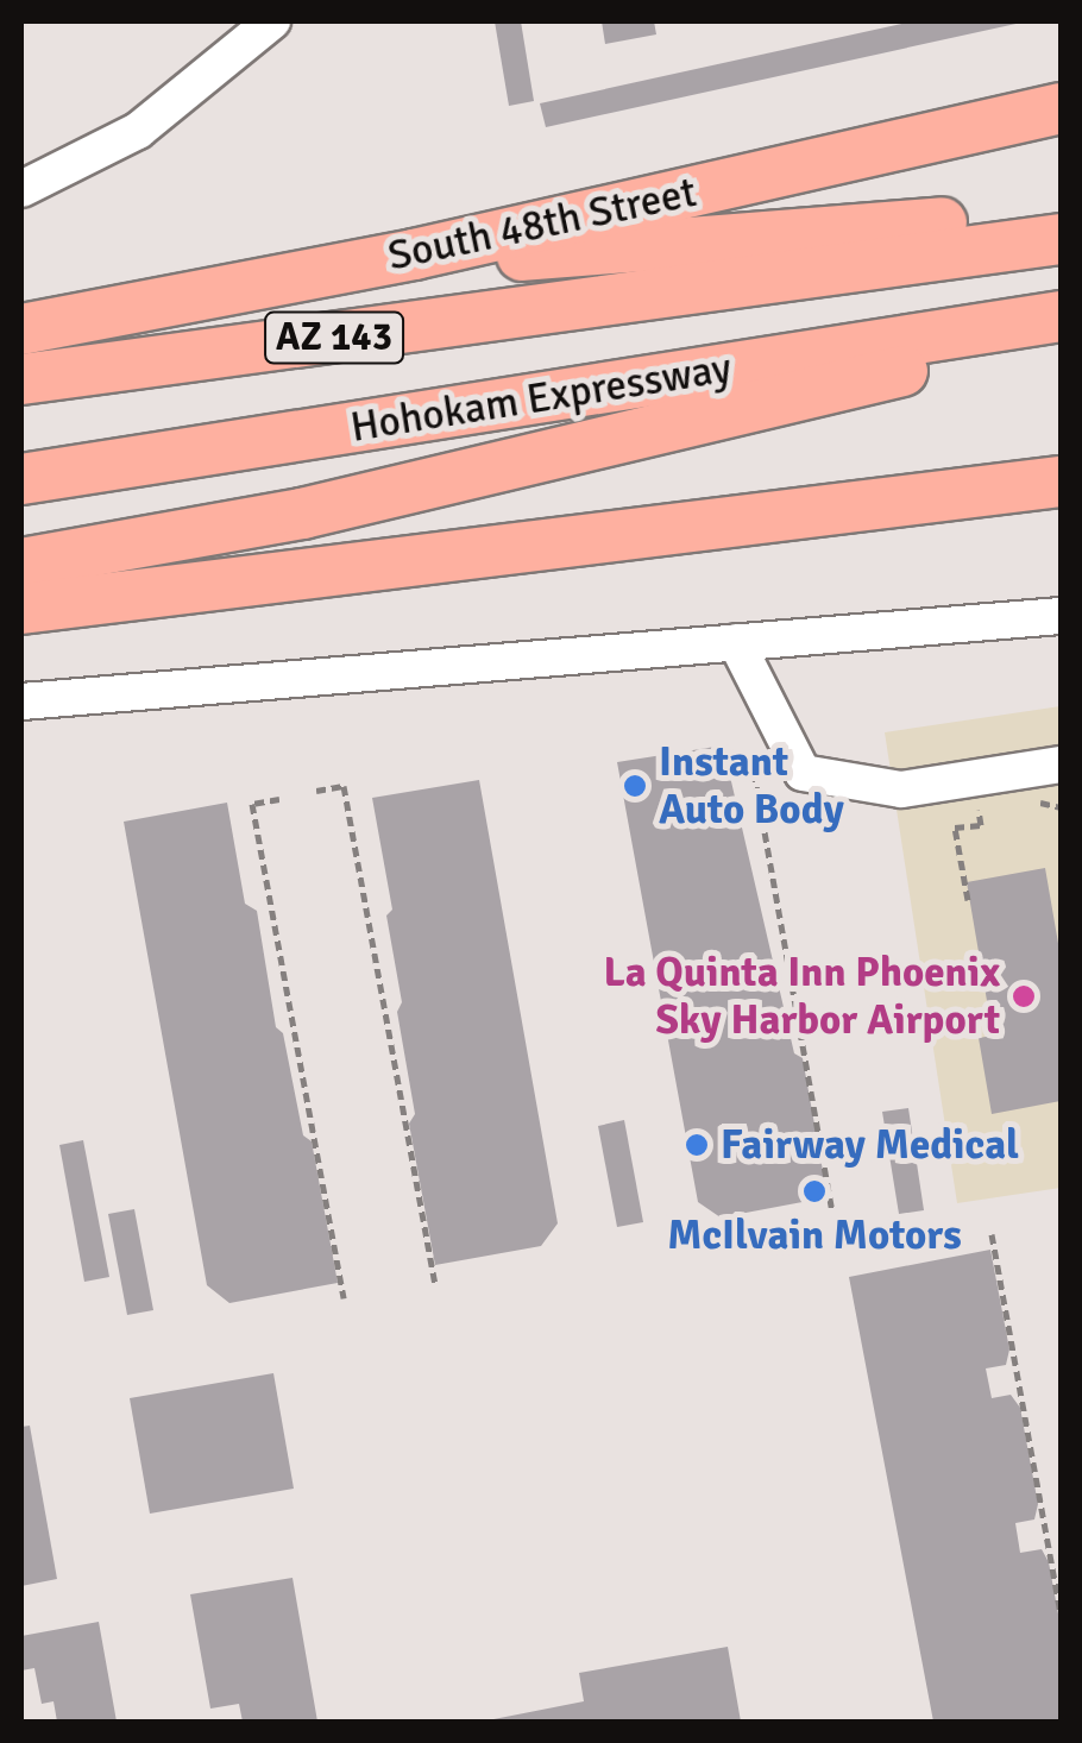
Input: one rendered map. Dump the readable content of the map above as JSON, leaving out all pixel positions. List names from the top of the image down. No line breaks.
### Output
{"streets":{"highway":["South 48th Street","AZ 143","Hohokam Expressway"]},"places":["Instant Auto Body","La Quinta Inn Phoenix Sky Harbor Airport","Fairway Medical","McIlvain Motors"]}
